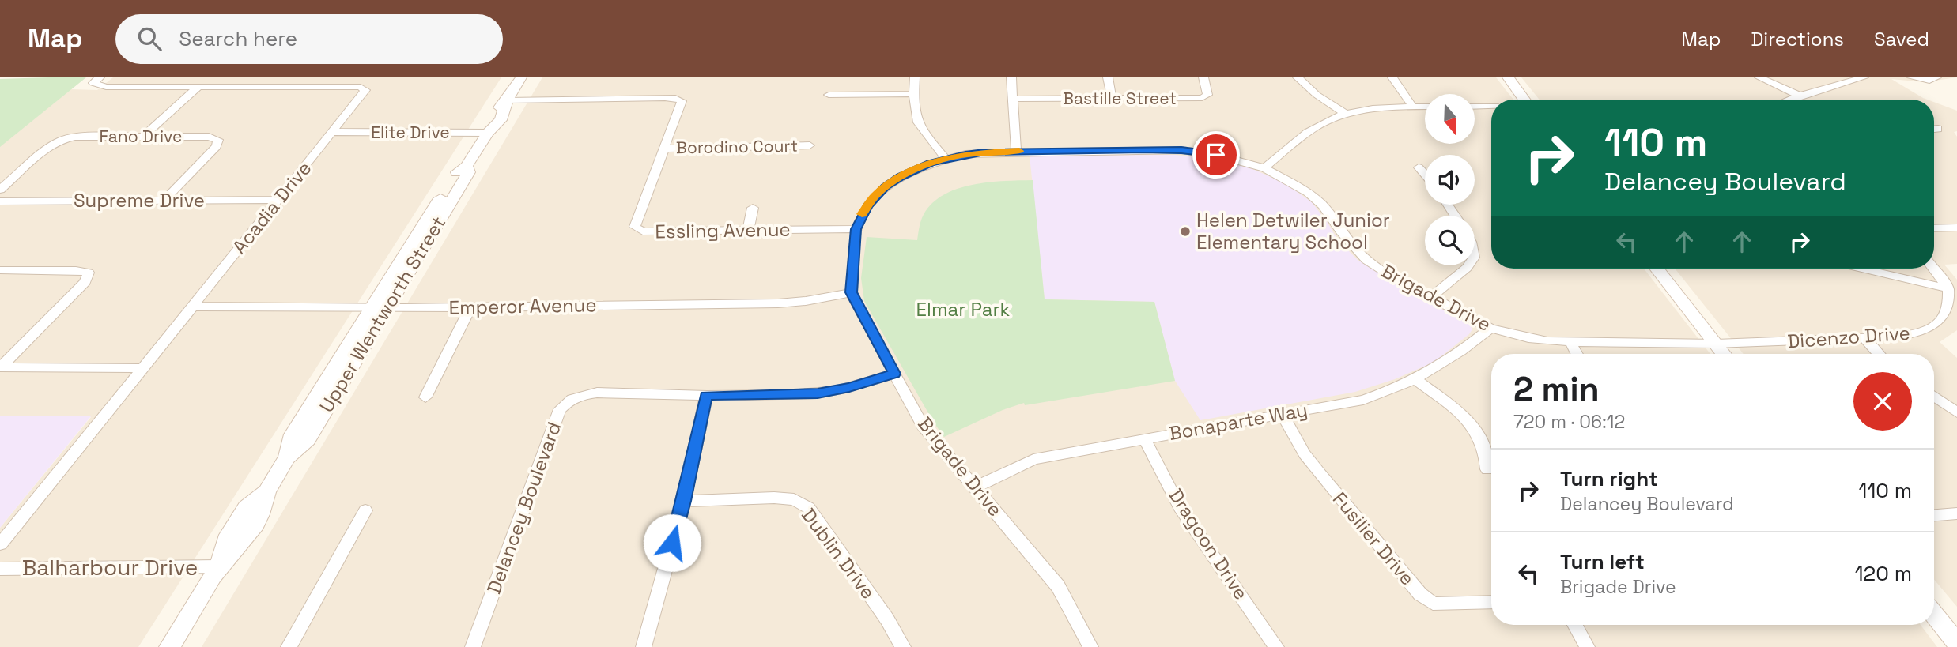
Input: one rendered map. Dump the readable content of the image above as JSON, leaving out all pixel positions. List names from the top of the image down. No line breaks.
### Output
{"streets":{"main road":["Upper Wentworth Street"],"street":["Bastille Street","Elite Drive","Fano Drive","Borodino Court","Supreme Drive","Acadia Drive","Essling Avenue","Brigade Drive","Emperor Avenue","Dicenzo Drive","Bonaparte Way","Delancey Boulevard","Fusilier Drive","Dragoon Drive","Dublin Drive","Balharbour Drive"]},"crossings":[["Elite Drive","Acadia Drive"],["Elite Drive","Upper Wentworth Street"],["Fano Drive","Supreme Drive"],["Borodino Court","Essling Avenue"],["Supreme Drive","Acadia Drive"],["Acadia Drive","Emperor Avenue"],["Essling Avenue","Brigade Drive"],["Essling Avenue","Upper Wentworth Street"],["Brigade Drive","Emperor Avenue"],["Brigade Drive","Dicenzo Drive"],["Brigade Drive","Bonaparte Way"],["Brigade Drive","Delancey Boulevard"],["Emperor Avenue","Upper Wentworth Street"],["Upper Wentworth Street","Balharbour Drive"],["Bonaparte Way","Fusilier Drive"],["Bonaparte Way","Dragoon Drive"]],"parks":["Elmar Park"],"places":["Helen Detwiler Junior Elementary School"],"north":"bottom","page":{"header":"Map","search":"Search here","nav":["Map","Directions","Saved"],"turn":["110 m","Delancey Boulevard"],"heading":["2 min","720 m · 06:12"],"list":[{"name":"Turn right","note":"Delancey Boulevard","value":"110 m"},{"name":"Turn left","note":"Brigade Drive","value":"120 m"}]}}
